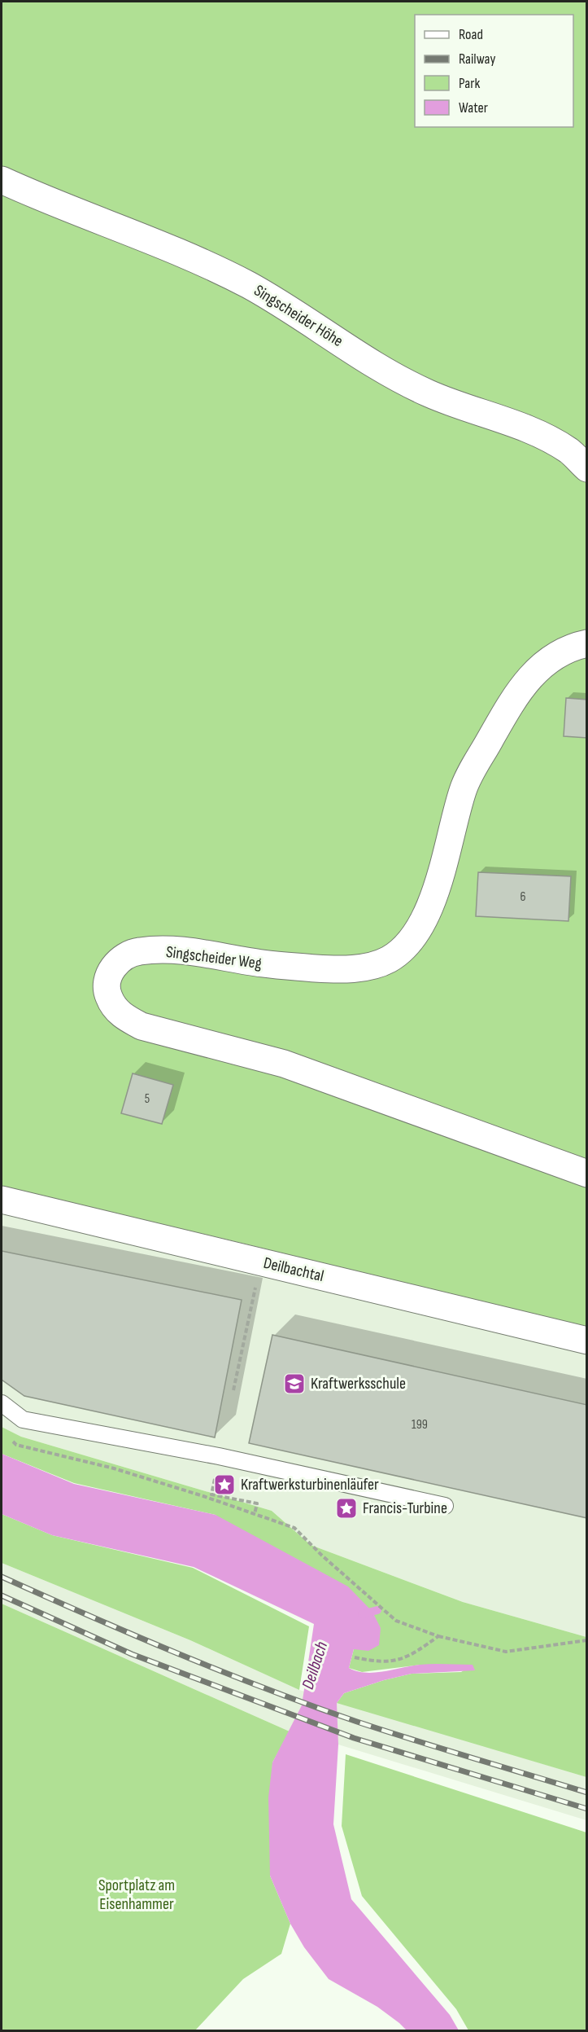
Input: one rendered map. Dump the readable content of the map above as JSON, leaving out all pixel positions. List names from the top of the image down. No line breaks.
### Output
{"streets":{"street":["Singscheider Höhe","Singscheider Weg","Deilbachtal"]},"water":["Deilbach"],"parks":["Sportplatz am Eisenhammer"],"places":{"school or university":["Kraftwerksschule"],"place":["Kraftwerksturbinenläufer","Francis-Turbine"]},"house_numbers":["6","5","199"],"legend":["Road","Railway","Park","Water"]}
